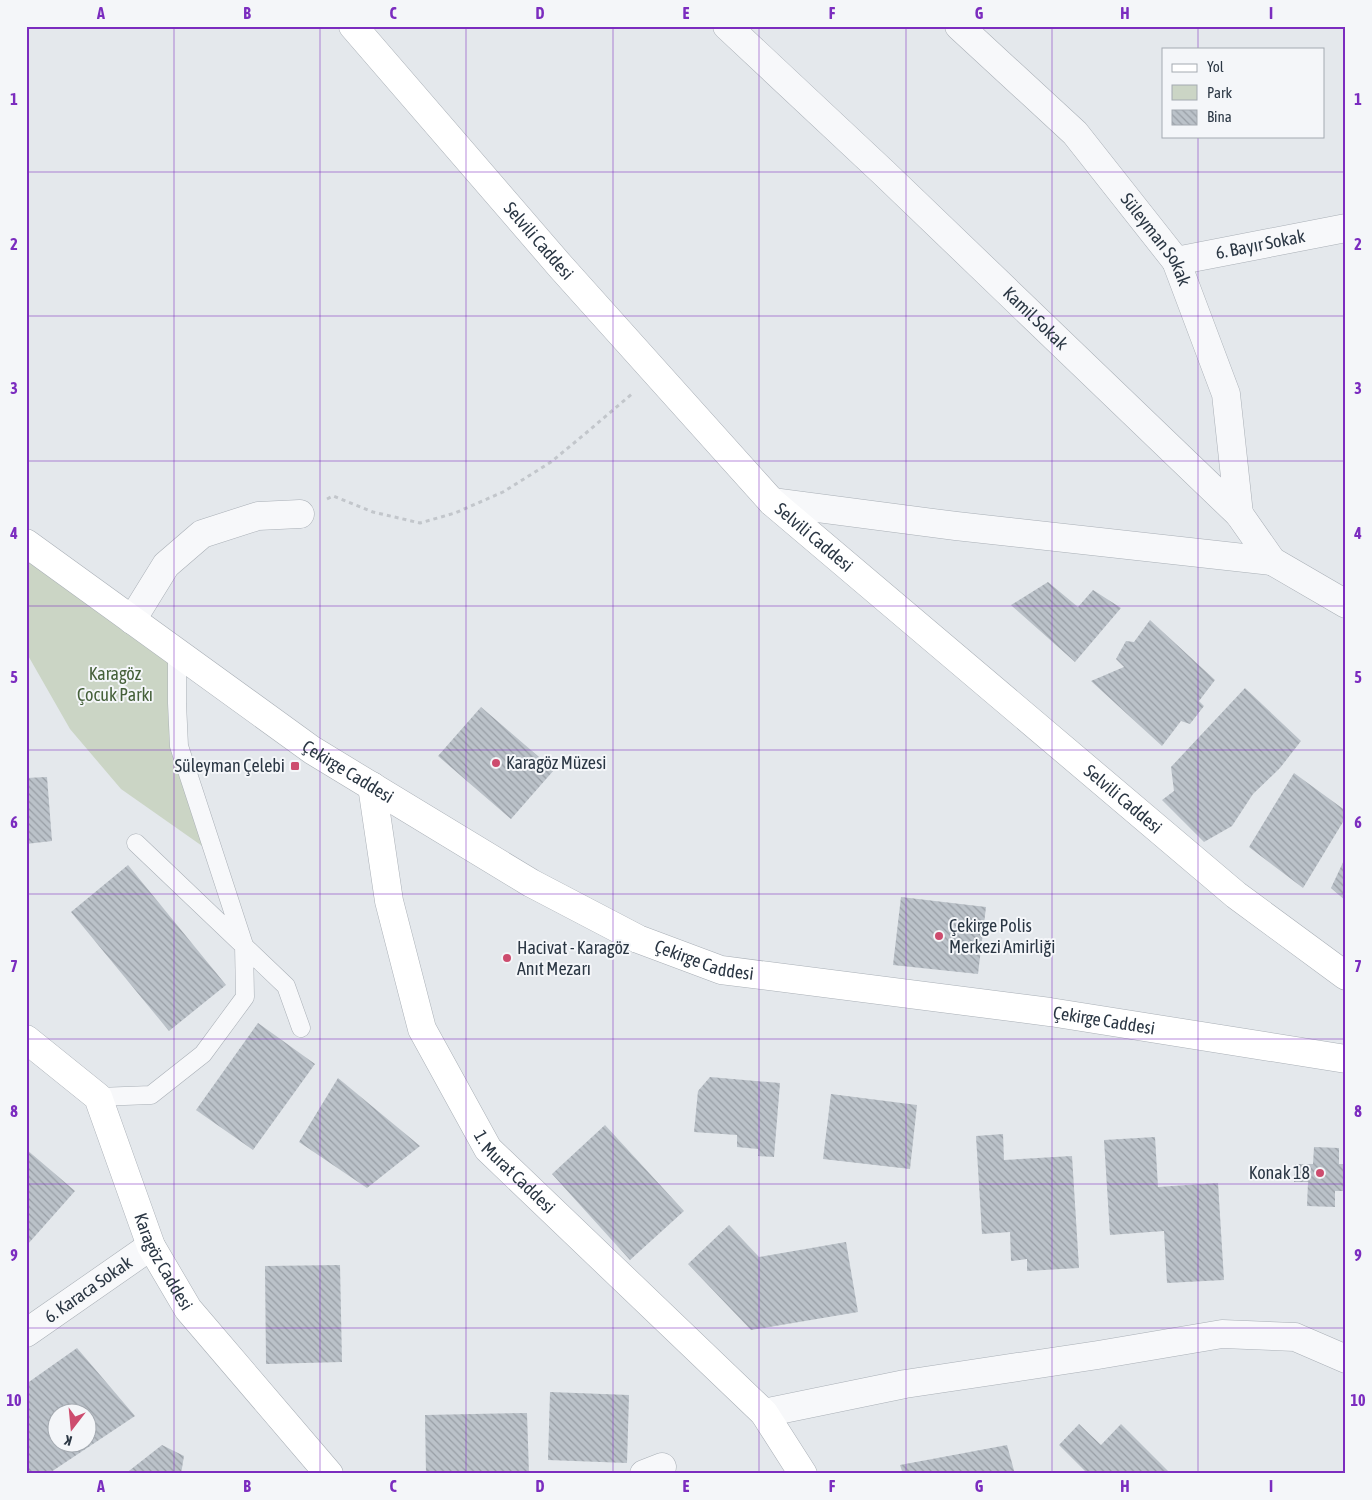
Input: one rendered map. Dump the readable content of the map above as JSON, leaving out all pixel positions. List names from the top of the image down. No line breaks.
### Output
{"streets":{"street":["Selvili Caddesi","Süleyman Sokak","6. Bayır Sokak","Kamil Sokak","Çekirge Caddesi","1. Murat Caddesi","Karagöz Caddesi","6. Karaca Sokak"]},"crossings":[["Süleyman Sokak","6. Bayır Sokak"],["Süleyman Sokak","Kamil Sokak"],["Çekirge Caddesi","1. Murat Caddesi"],["Karagöz Caddesi","6. Karaca Sokak"]],"parks":["Karagöz Çocuk Parkı"],"places":{"other":["Karagöz Müzesi","Çekirge Polis Merkezi Amirliği","Hacivat - Karagöz Anıt Mezarı","Konak 18"],"transit":["Süleyman Çelebi"]},"legend":["Yol","Park","Bina"],"north":"bottom","grid":{"columns":["A","B","C","D","E","F","G","H","I"],"rows":["1","2","3","4","5","6","7","8","9","10"]}}
